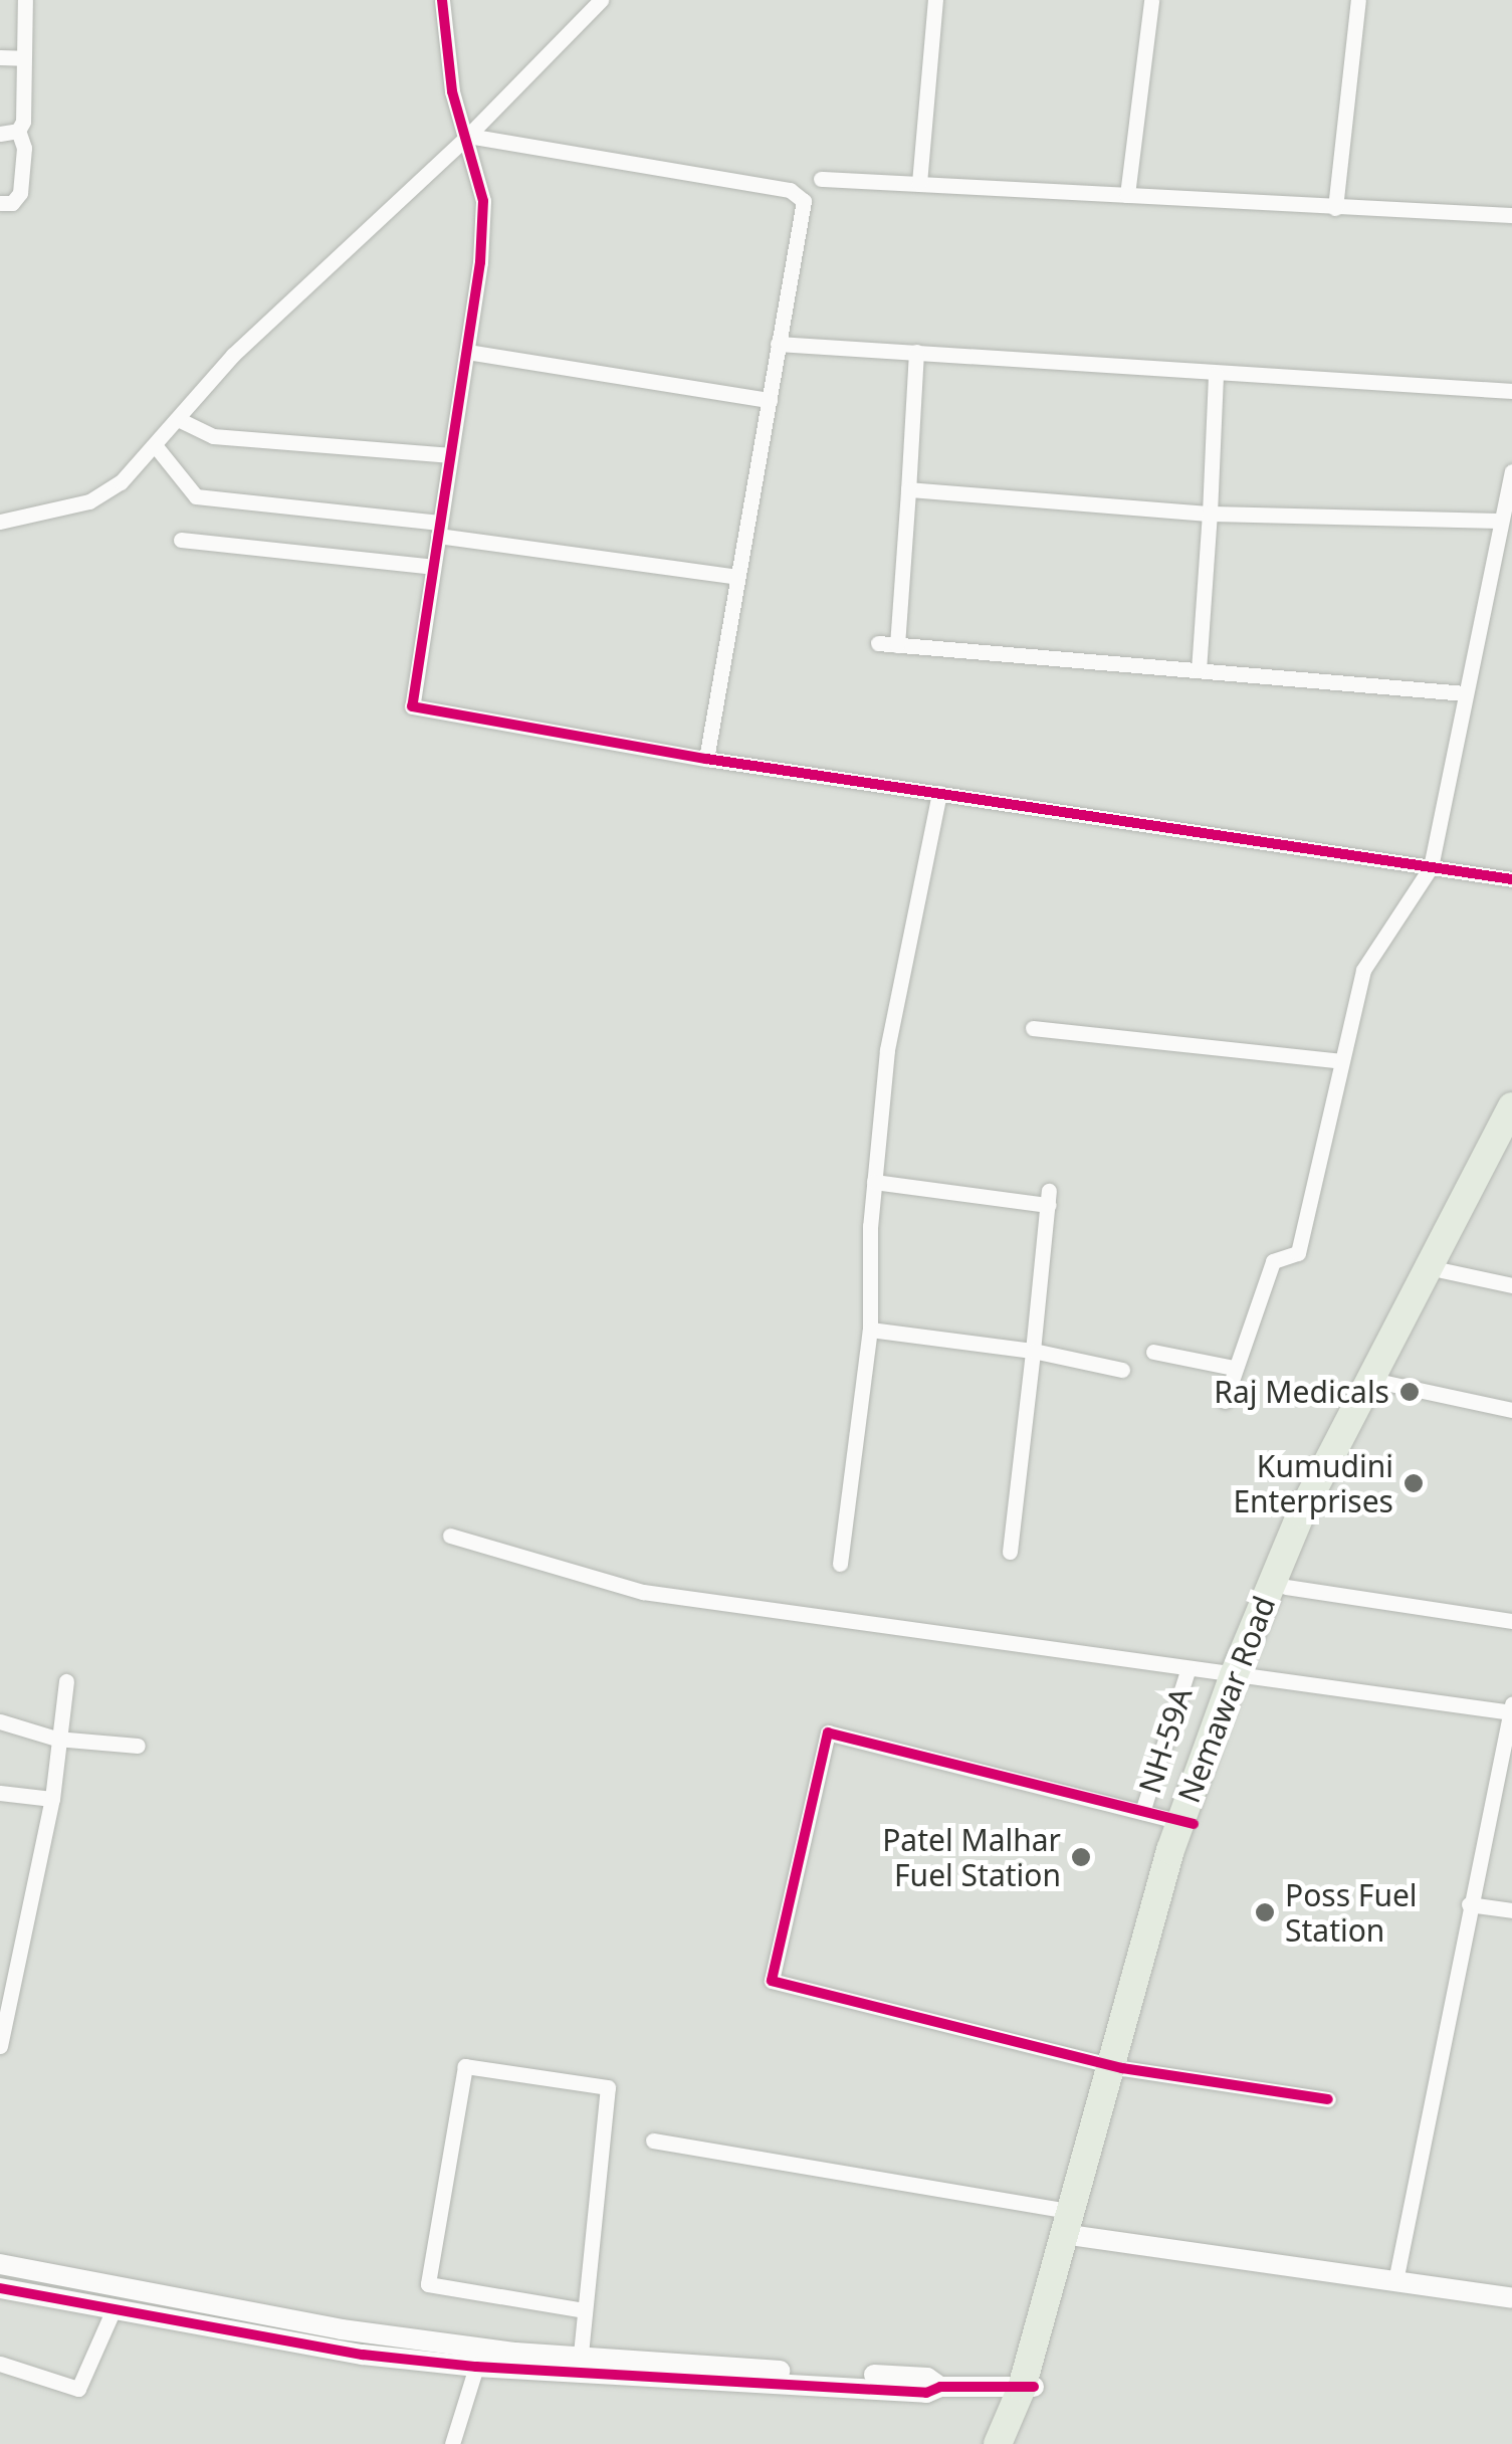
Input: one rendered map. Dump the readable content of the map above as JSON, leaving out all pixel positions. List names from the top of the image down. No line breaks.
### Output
{"streets":{"highway":["Nemawar Road"],"street":["NH-59A"]},"places":["Raj Medicals","Kumudini Enterprises","Patel Malhar Fuel Station","Poss Fuel Station"]}
